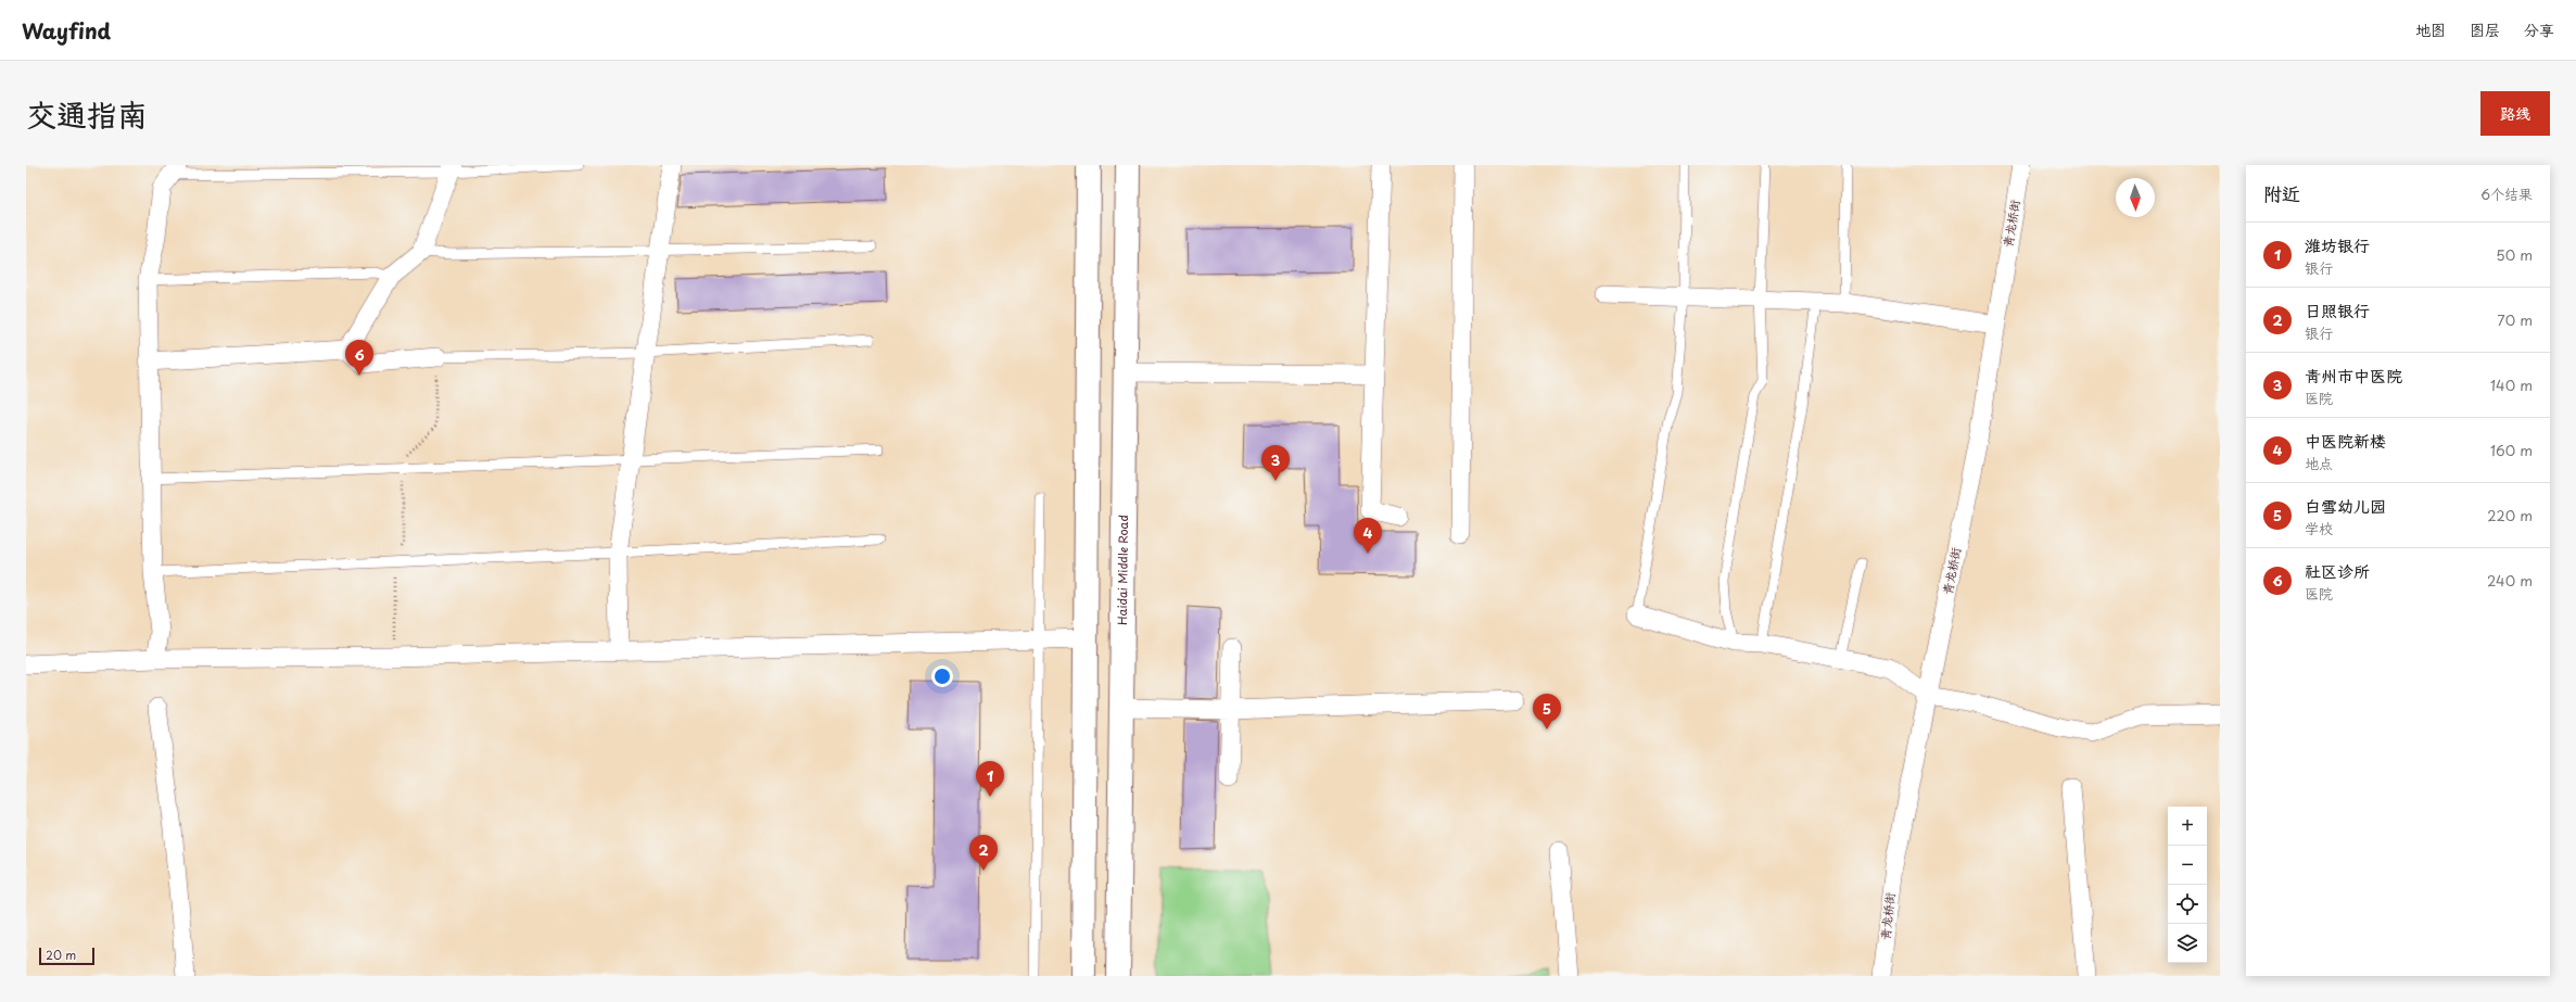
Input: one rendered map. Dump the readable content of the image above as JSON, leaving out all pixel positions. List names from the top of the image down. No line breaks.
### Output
{"streets":{"main road":["Haidai Middle Road"],"street":["青龙桥街"]},"scale_bar":"20 m","north":"bottom","page":{"header":"Wayfind","nav":["地图","图层","分享"],"title":"交通指南","buttons":"路线","heading":["附近","6个结果"],"list":[{"mark":"1","name":"潍坊银行","note":"银行","value":"50 m"},{"mark":"2","name":"日照银行","note":"银行","value":"70 m"},{"mark":"3","name":"青州市中医院","note":"医院","value":"140 m"},{"mark":"4","name":"中医院新楼","note":"地点","value":"160 m"},{"mark":"5","name":"白雪幼儿园","note":"学校","value":"220 m"},{"mark":"6","name":"社区诊所","note":"医院","value":"240 m"}],"pins":["6","3","4","5","1","2"],"map_buttons":["+","−"],"scale":"20 m"}}
